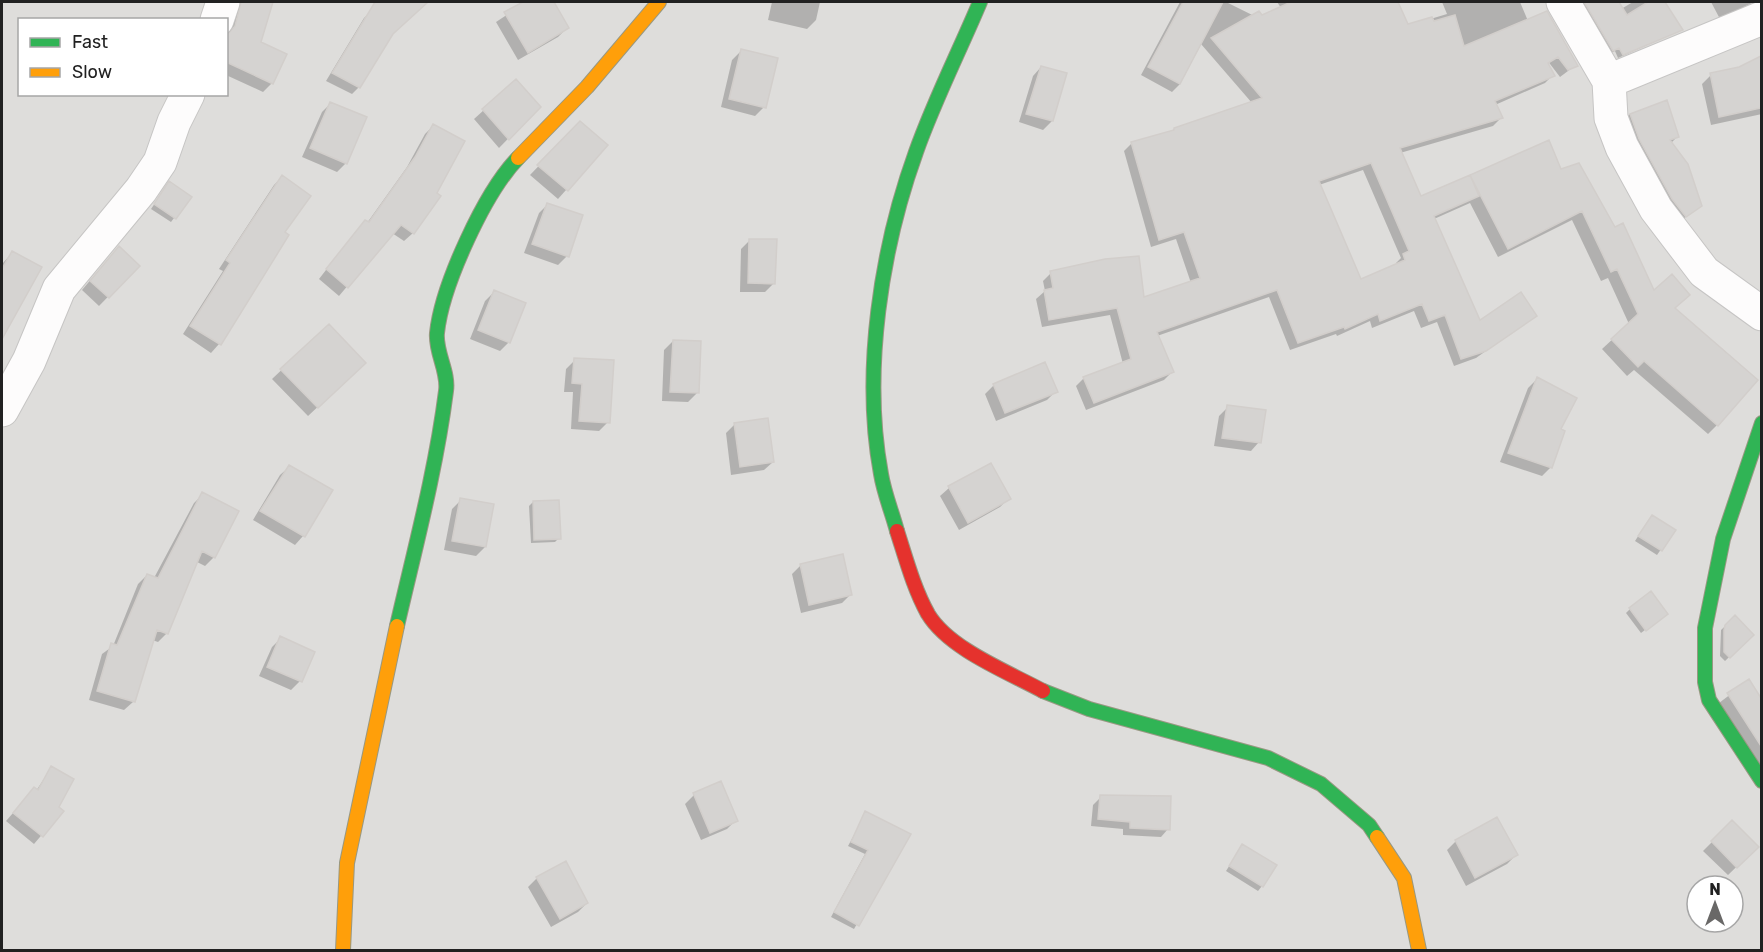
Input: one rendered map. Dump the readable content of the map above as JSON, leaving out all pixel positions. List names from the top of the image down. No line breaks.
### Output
{"legend":["Fast","Slow"],"north":"top"}
